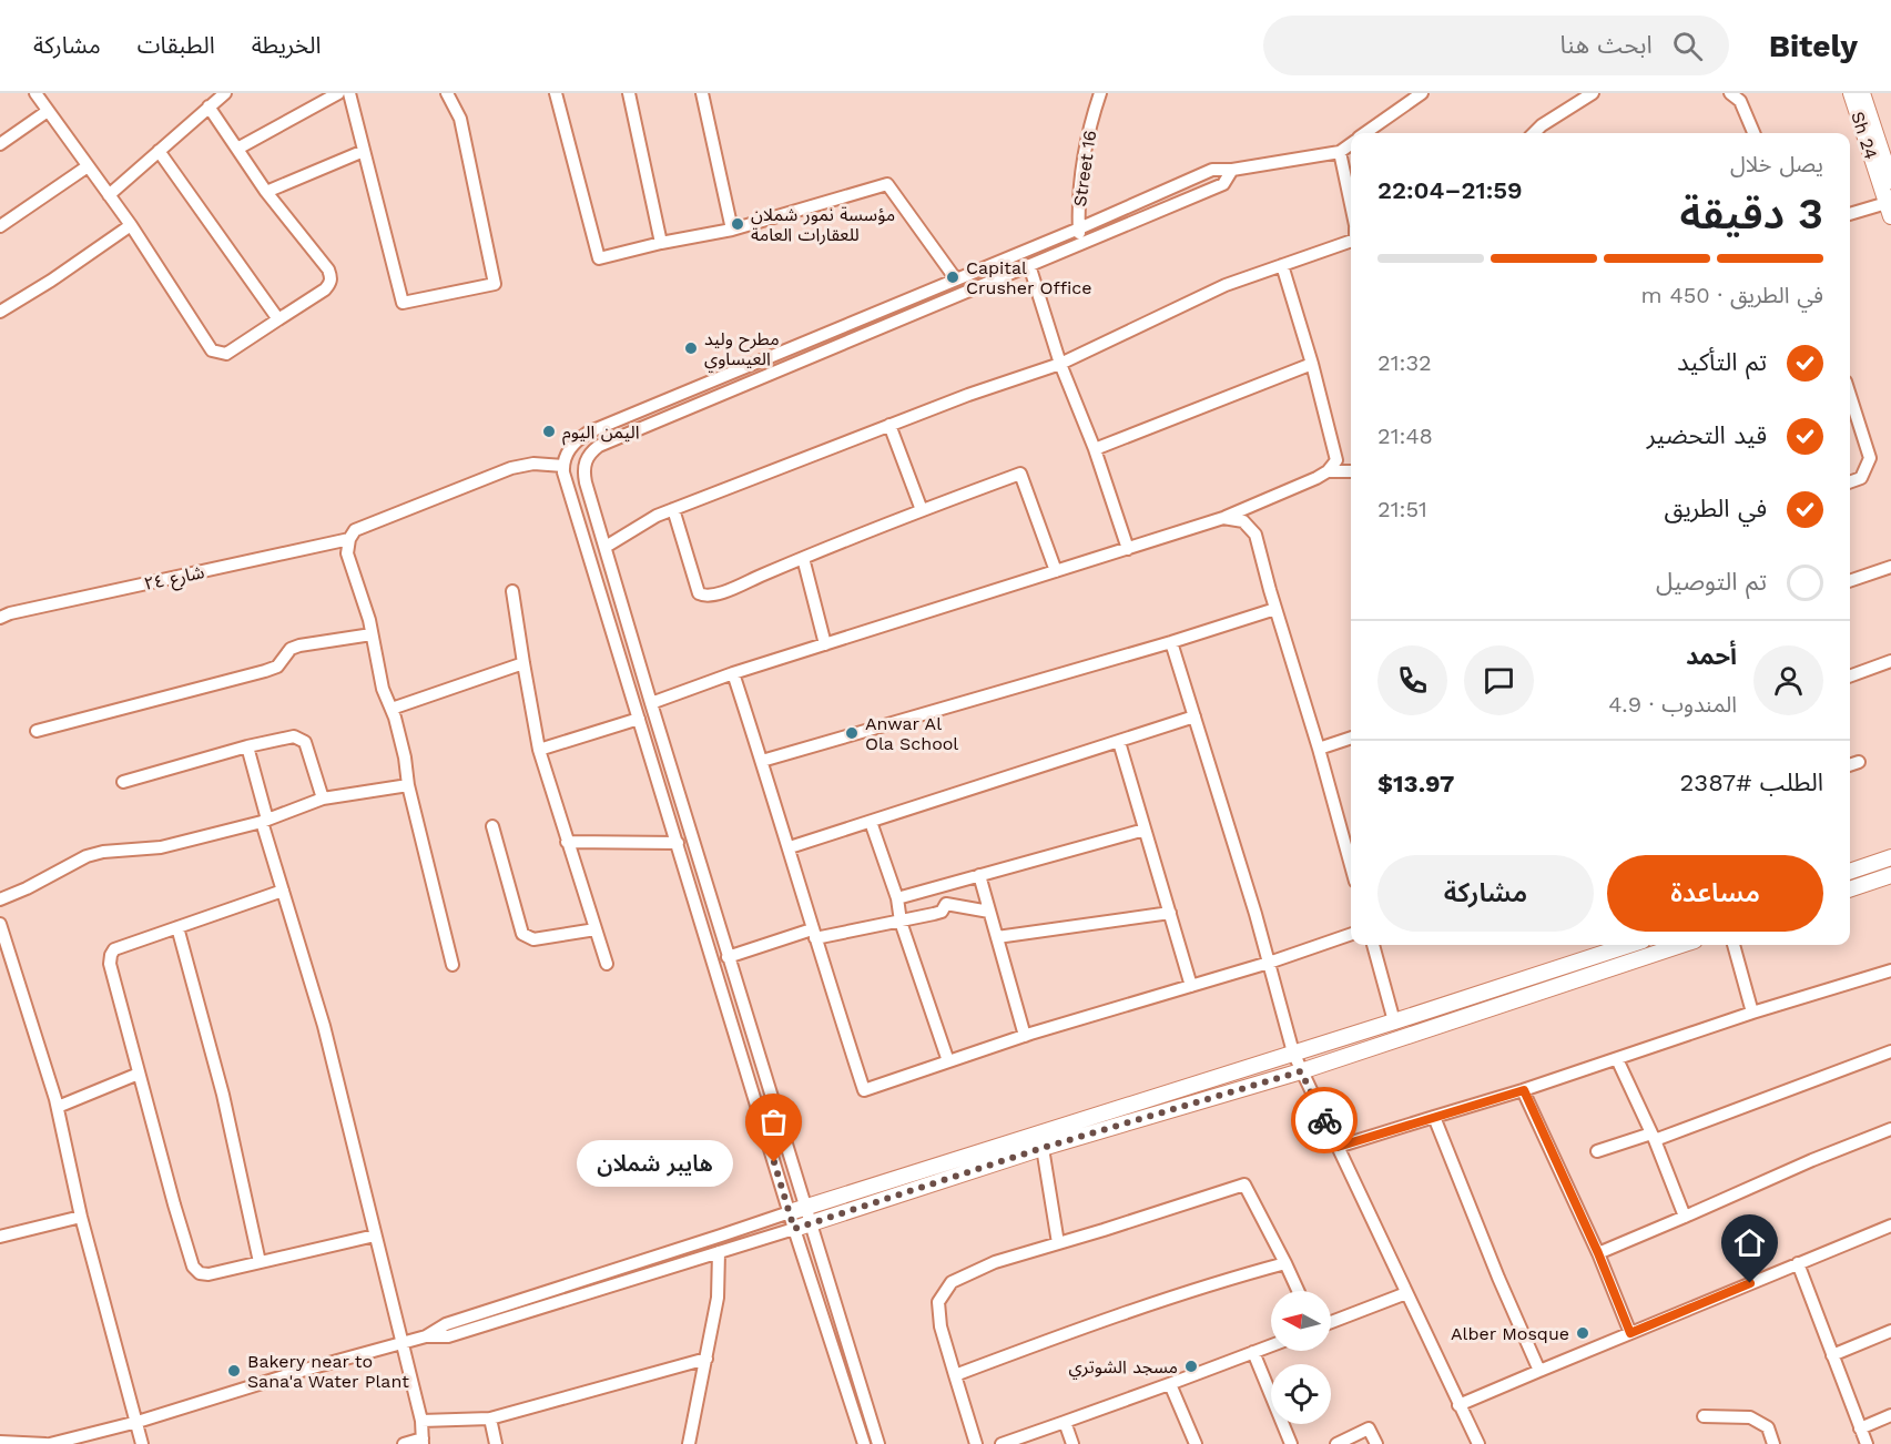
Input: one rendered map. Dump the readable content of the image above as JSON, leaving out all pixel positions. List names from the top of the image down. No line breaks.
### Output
{"streets":{"street":["Sh 24","Street 16","شارع ٢٤"]},"places":["مؤسسة نمور شملان للعقارات العامة","Capital Crusher Office","مطرح وليد العيساوي","اليمن اليوم","Anwar Al Ola School","هايبر شملان","Alber Mosque","مسجد الشوتري","Bakery near to Sana'a Water Plant"],"north":"left","page":{"header":"Bitely","search":"ابحث هنا","nav":["الخريطة","الطبقات","مشاركة"],"heading":["3 دقيقة","يصل خلال","21:59–22:04"],"panel":["أحمد","المندوب · 4.9","الطلب #2387","$13.97"],"bar":"في الطريق · 450 m","list":[["تم التأكيد","21:32"],["قيد التحضير","21:48"],["في الطريق","21:51"],"تم التوصيل"],"buttons":["مساعدة","مشاركة"],"bubble":"هايبر شملان"}}
